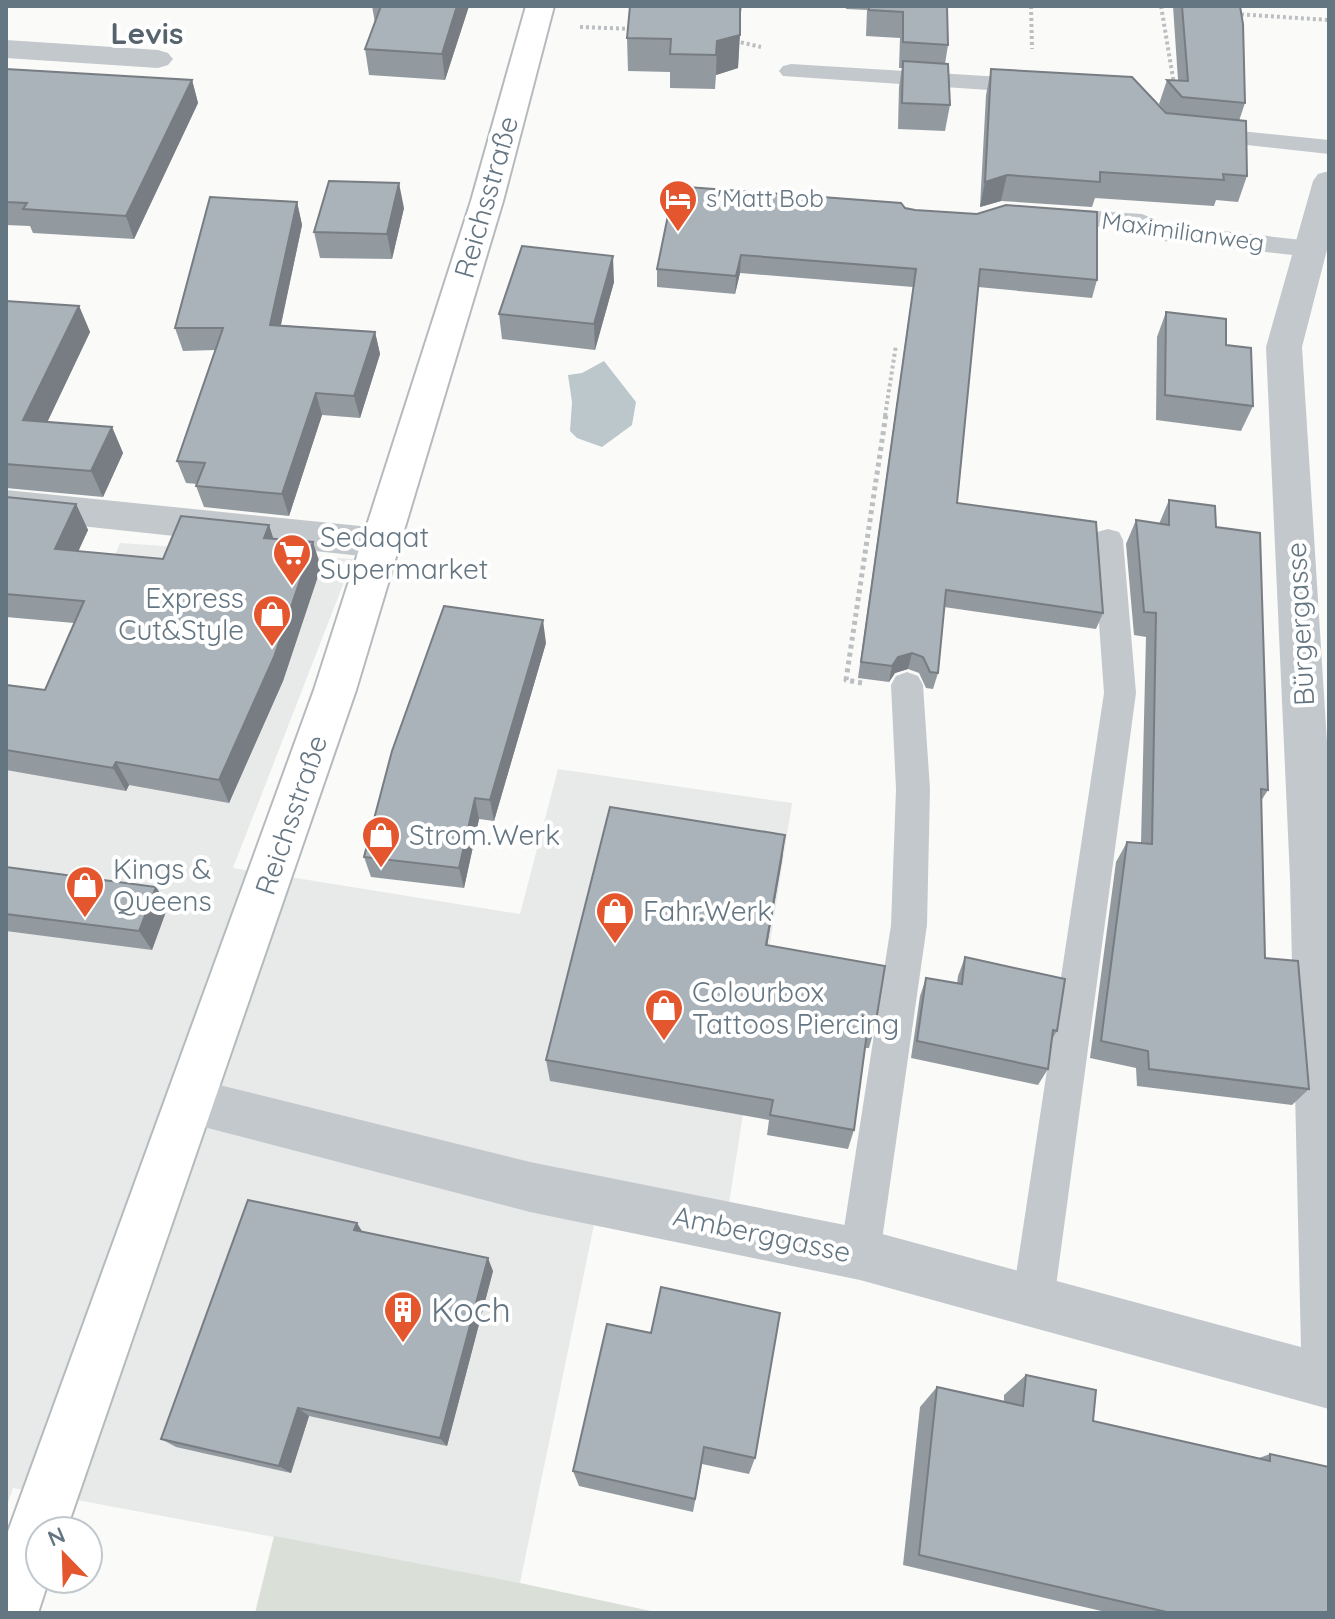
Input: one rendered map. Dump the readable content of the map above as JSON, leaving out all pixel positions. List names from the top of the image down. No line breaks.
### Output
{"streets":{"main road":["Reichsstraße"],"street":["Bürgergasse","Amberggasse"],"lane":["Maximilianweg"]},"crossings":[["Reichsstraße","Amberggasse"],["Maximilianweg","Bürgergasse"]],"districts":["Levis"],"places":{"hotel":["s'Matt Bob"],"supermarket":["Sedaqat Supermarket"],"shop":["Express Cut&Style","Strom.Werk","Kings & Queens","Fahr.Werk","Colourbox Tattoos Piercing"],"building":["Koch"]},"north":"top left"}
